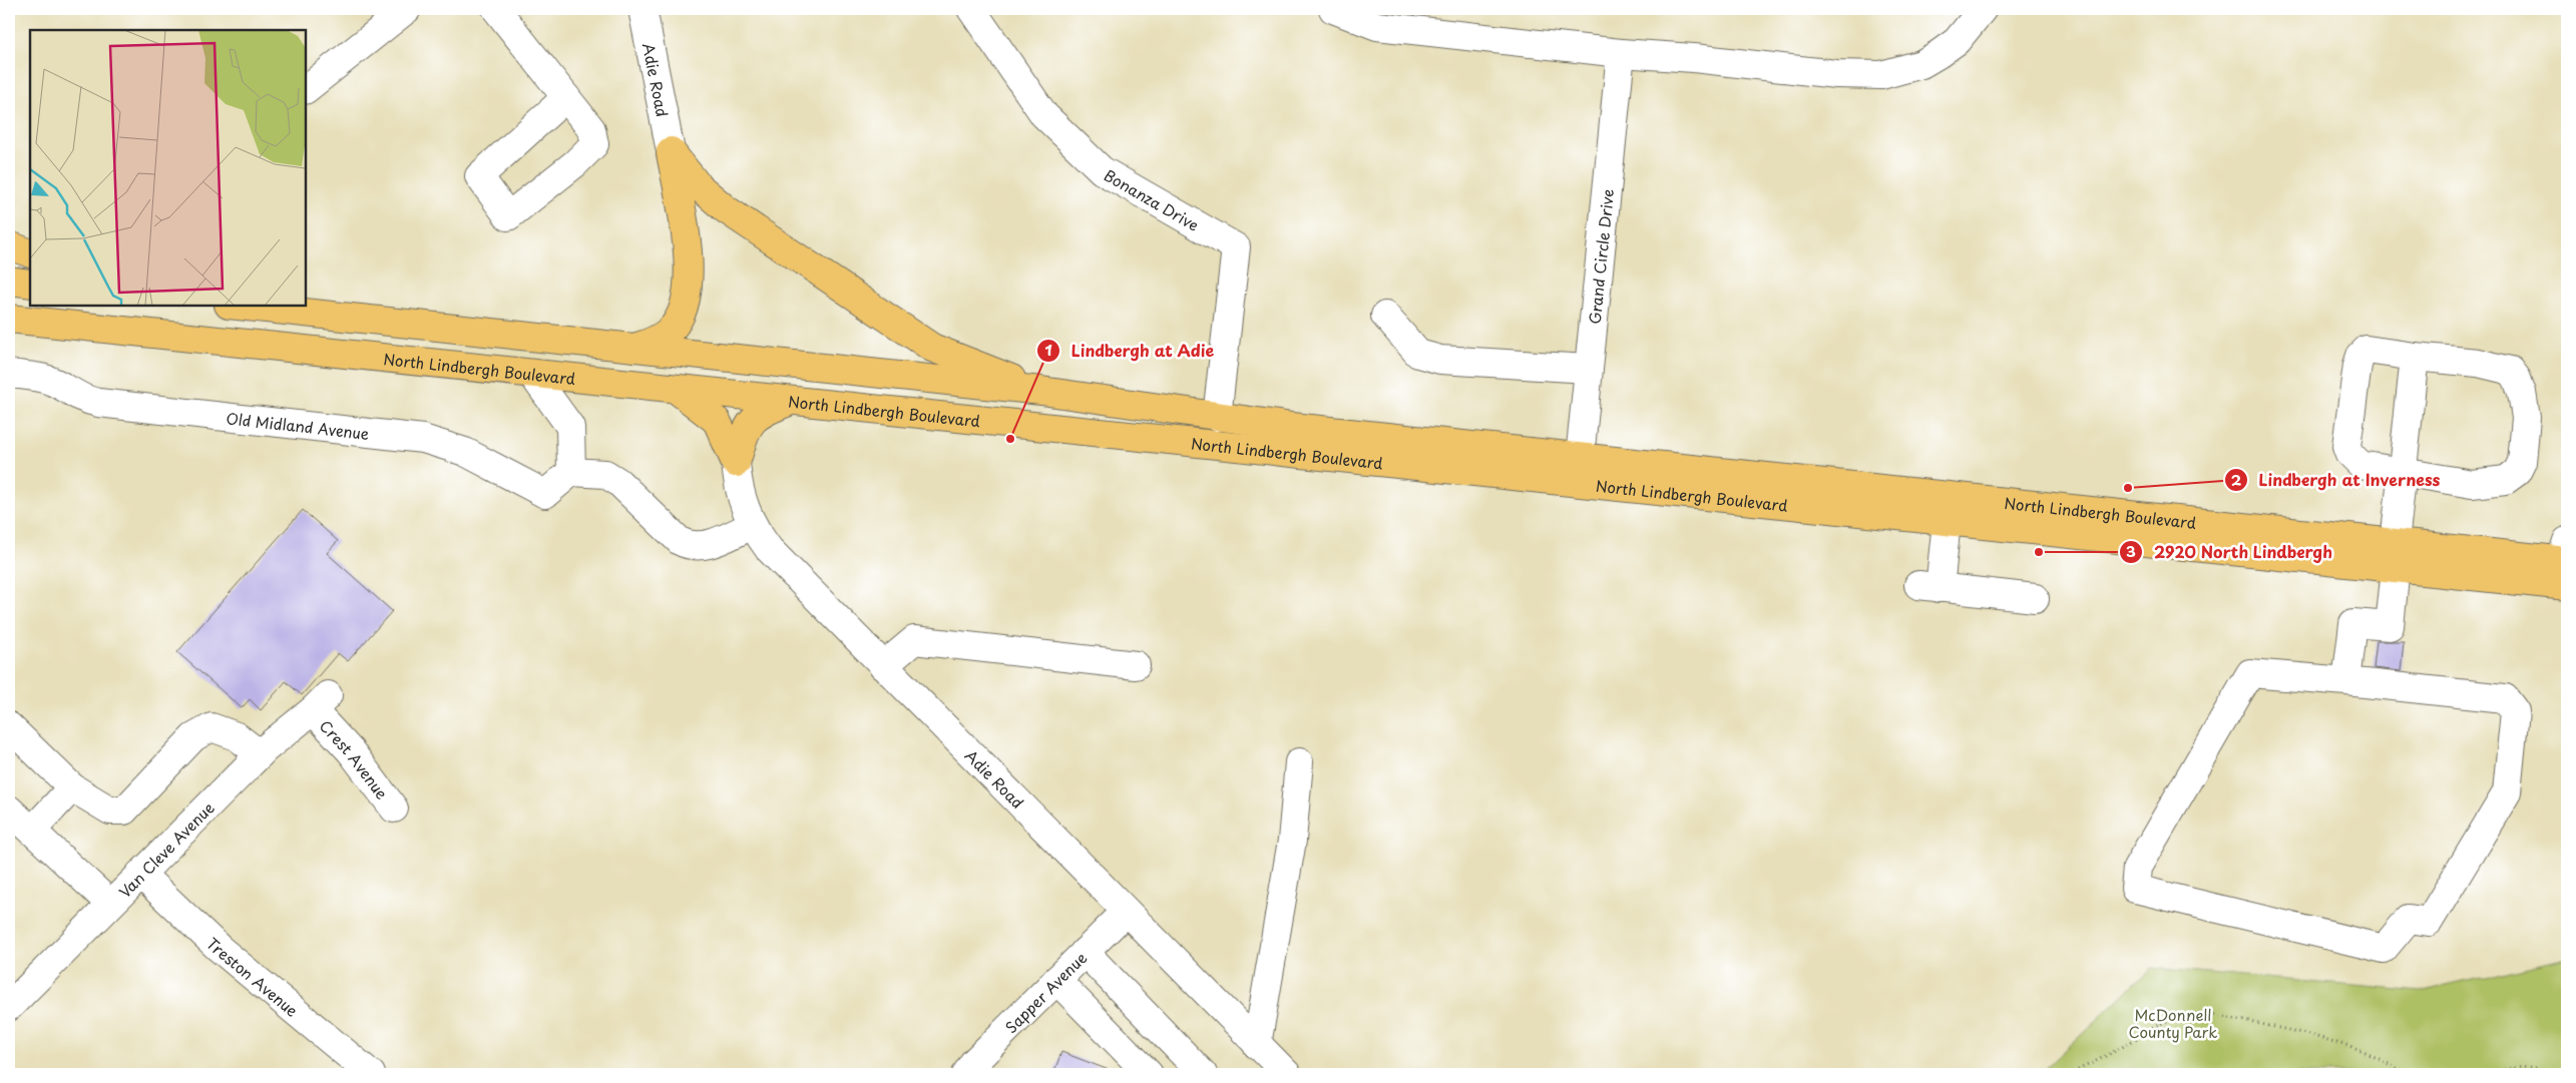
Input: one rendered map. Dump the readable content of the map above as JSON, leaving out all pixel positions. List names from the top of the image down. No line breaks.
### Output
{"streets":{"highway":["North Lindbergh Boulevard"],"street":["Adie Road","Bonanza Drive","Grand Circle Drive","Old Midland Avenue","Crest Avenue","Van Cleve Avenue","Treston Avenue","Sapper Avenue"]},"crossings":[["Adie Road","Sapper Avenue"],["Bonanza Drive","North Lindbergh Boulevard"],["Grand Circle Drive","North Lindbergh Boulevard"],["Crest Avenue","Van Cleve Avenue"],["Van Cleve Avenue","Treston Avenue"]],"parks":["McDonnell County Park"],"places":["Lindbergh at Adie","Lindbergh at Inverness","2920 North Lindbergh"]}
